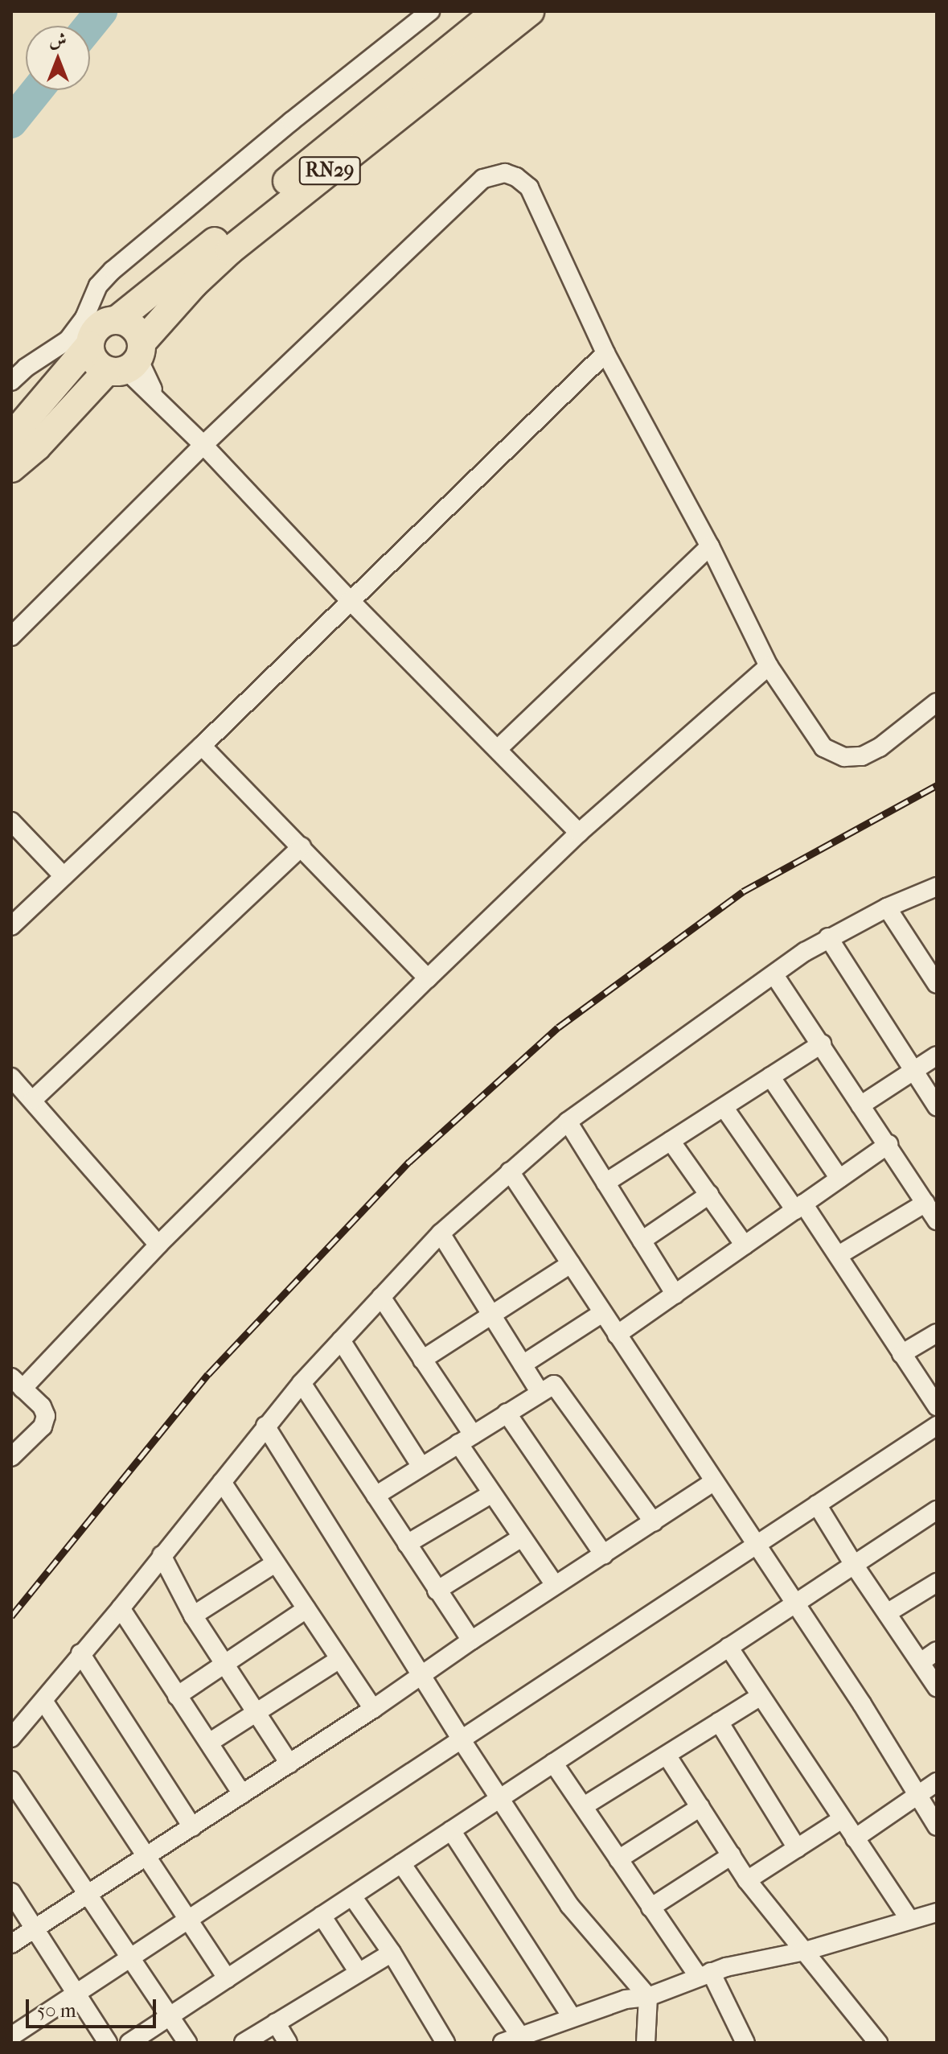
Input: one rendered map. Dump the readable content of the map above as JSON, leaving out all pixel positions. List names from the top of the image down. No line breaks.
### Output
{"streets":{"highway":["RN29"]},"scale_bar":"50 m","north":"top"}
